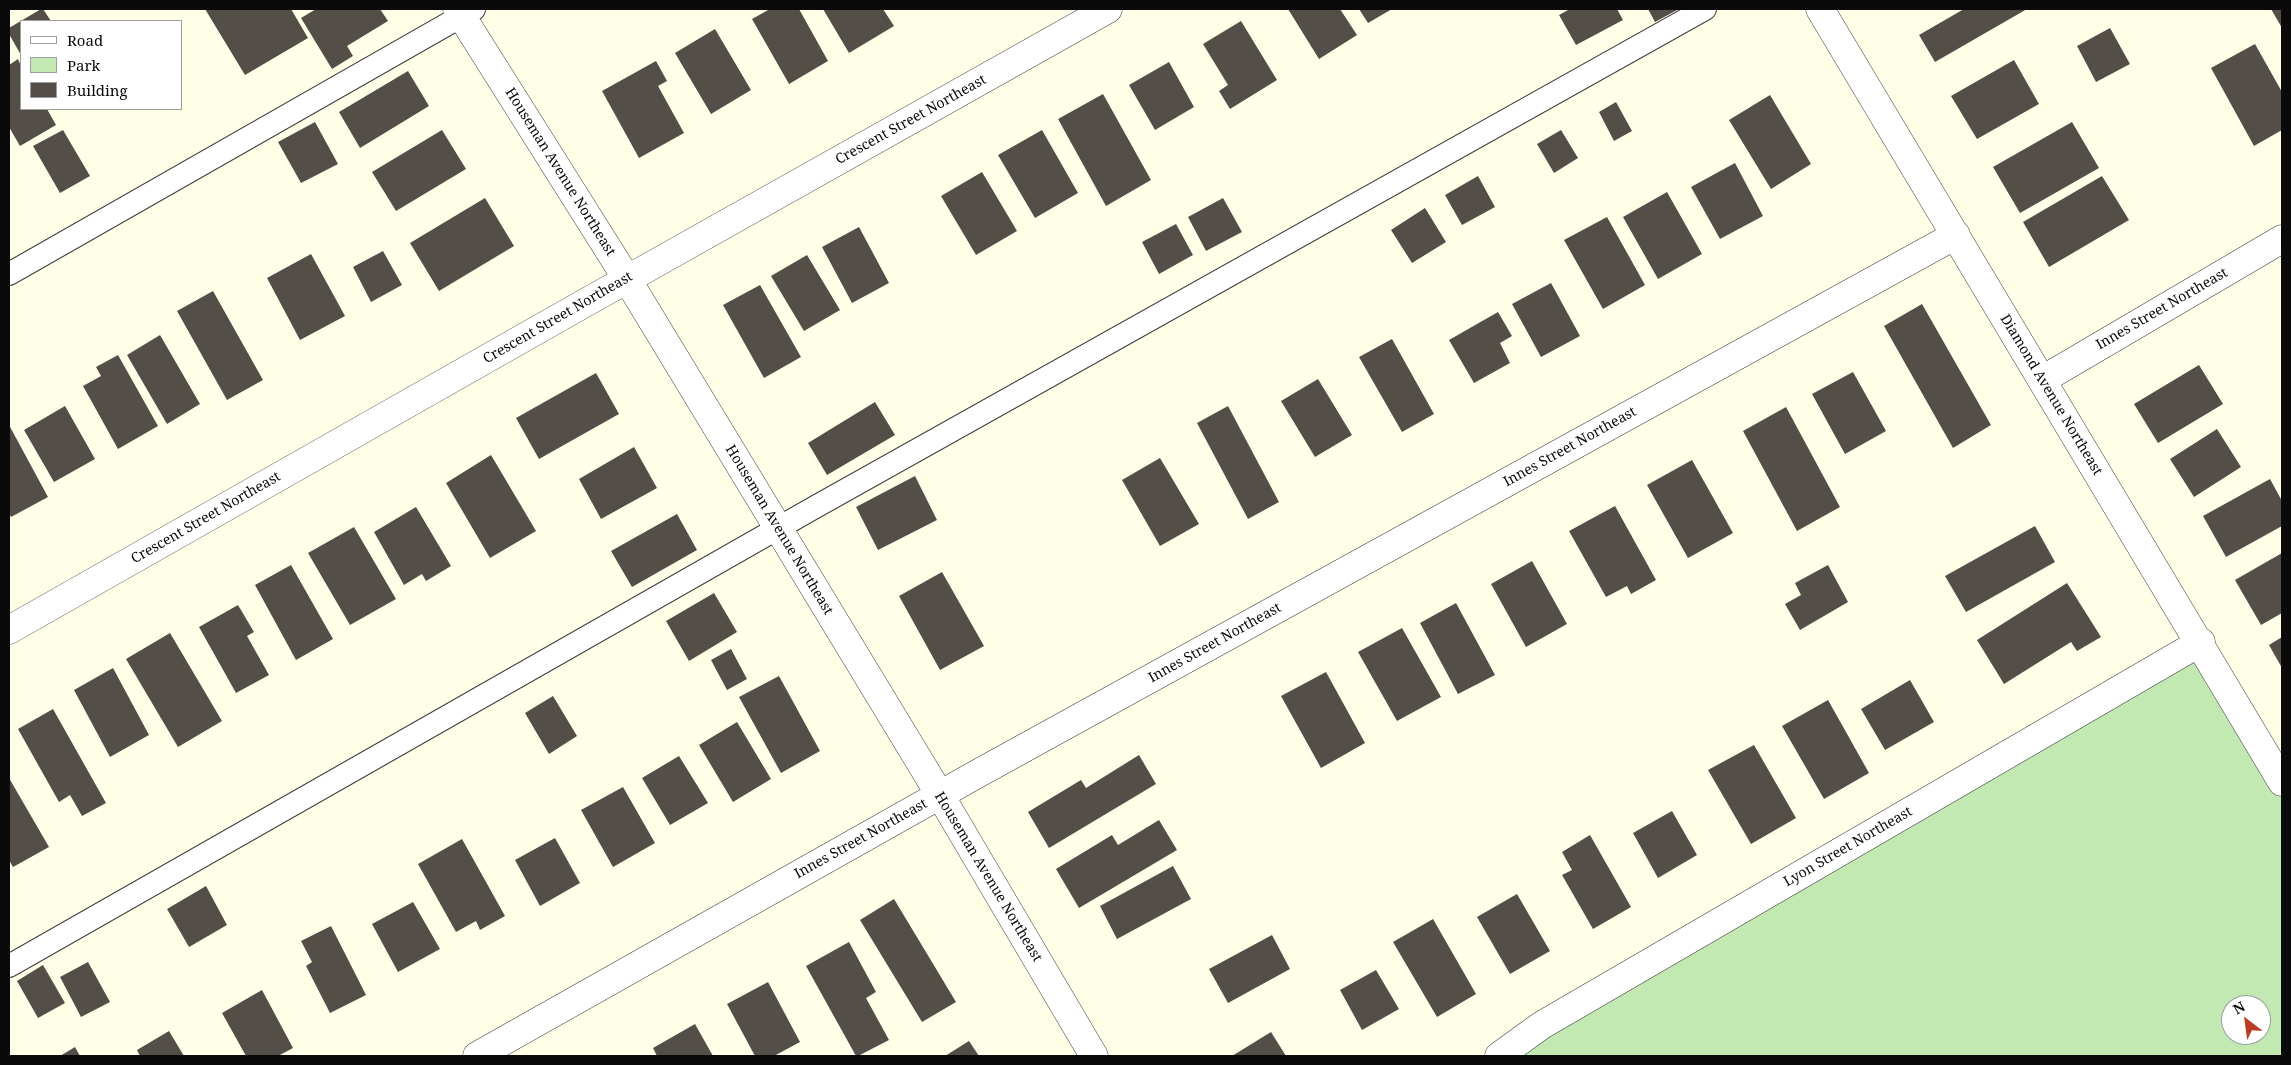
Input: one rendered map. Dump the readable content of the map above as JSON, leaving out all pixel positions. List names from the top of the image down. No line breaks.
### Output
{"streets":{"street":["Crescent Street Northeast","Houseman Avenue Northeast","Innes Street Northeast","Diamond Avenue Northeast","Lyon Street Northeast"]},"crossings":[["Crescent Street Northeast","Houseman Avenue Northeast"],["Houseman Avenue Northeast","Innes Street Northeast"],["Innes Street Northeast","Diamond Avenue Northeast"],["Diamond Avenue Northeast","Lyon Street Northeast"]],"legend":["Road","Park","Building"],"north":"top left"}
